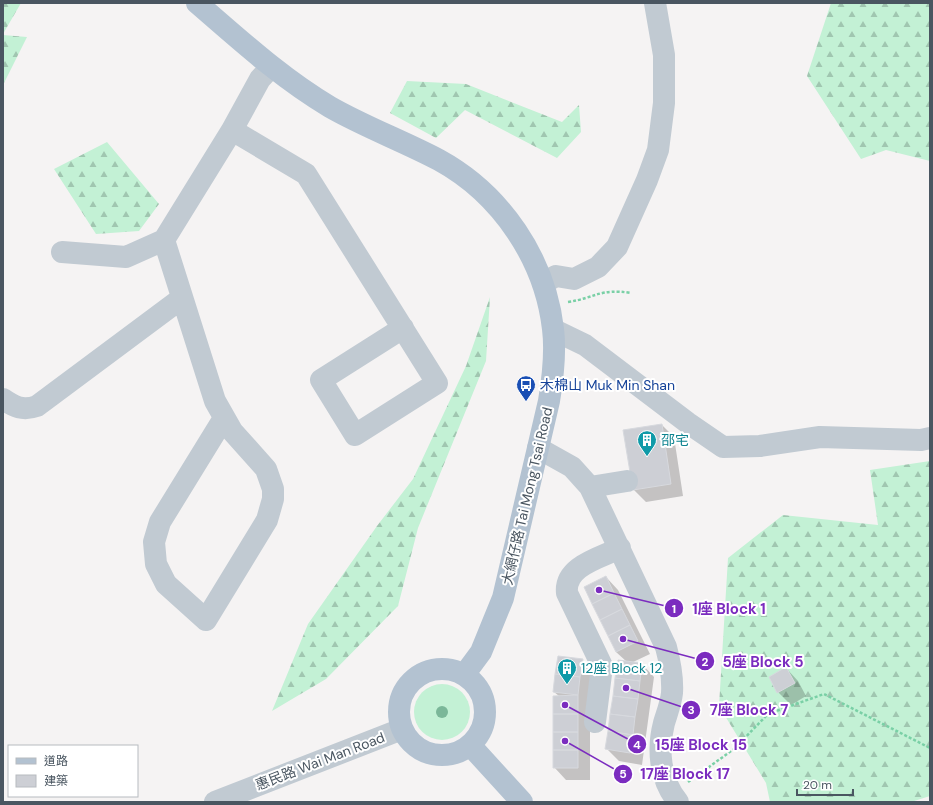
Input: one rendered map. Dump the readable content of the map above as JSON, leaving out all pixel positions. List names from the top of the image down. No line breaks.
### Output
{"streets":{"main road":["大網仔路 Tai Mong Tsai Road"],"street":["惠民路 Wai Man Road"]},"crossings":[["大網仔路 Tai Mong Tsai Road","惠民路 Wai Man Road"]],"places":{"bus stop":["木棉山 Muk Min Shan"],"building":["邵宅","12座 Block 12"],"other":["1座 Block 1","5座 Block 5","7座 Block 7","15座 Block 15","17座 Block 17"]},"legend":["道路","建築"],"scale_bar":"20 m"}
